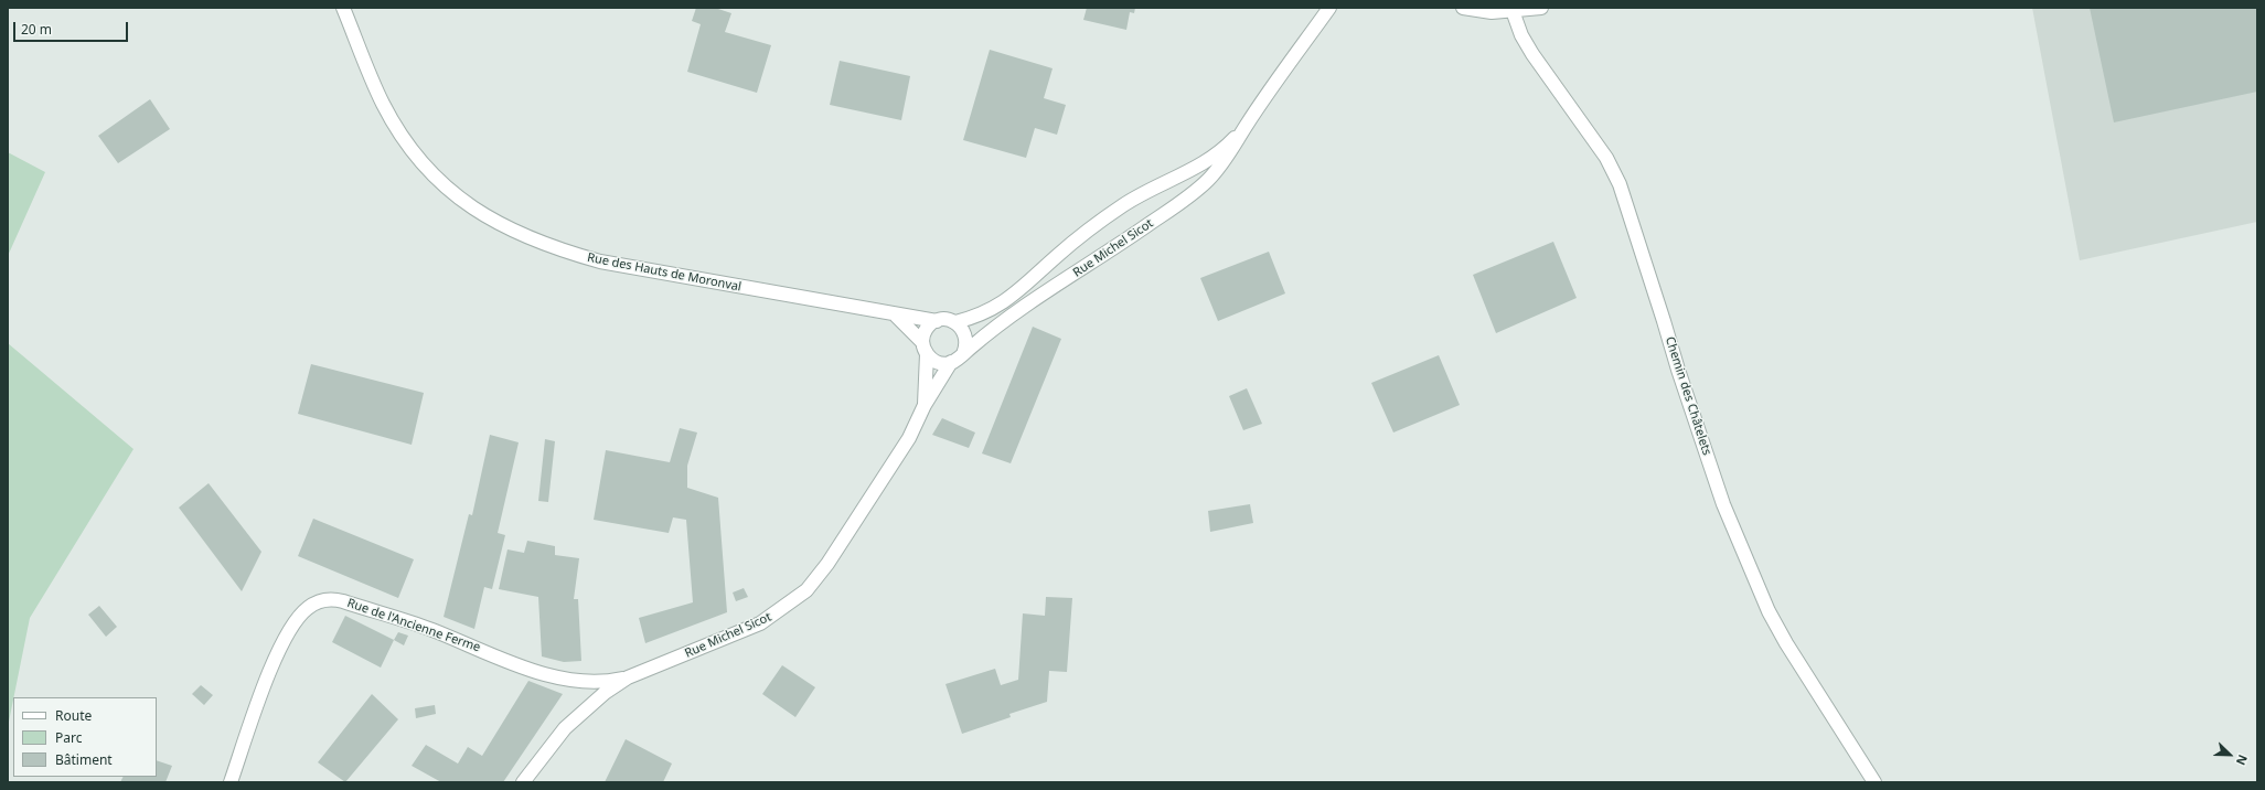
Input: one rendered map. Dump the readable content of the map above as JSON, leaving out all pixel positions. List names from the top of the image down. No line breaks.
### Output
{"streets":{"street":["Rue Michel Sicot","Rue des Hauts de Moronval","Chemin des Châtelets","Rue de l'Ancienne Ferme"]},"crossings":[["Rue Michel Sicot","Rue des Hauts de Moronval"],["Rue Michel Sicot","Rue de l'Ancienne Ferme"]],"legend":["Route","Parc","Bâtiment"],"scale_bar":"20 m","north":"bottom right"}
